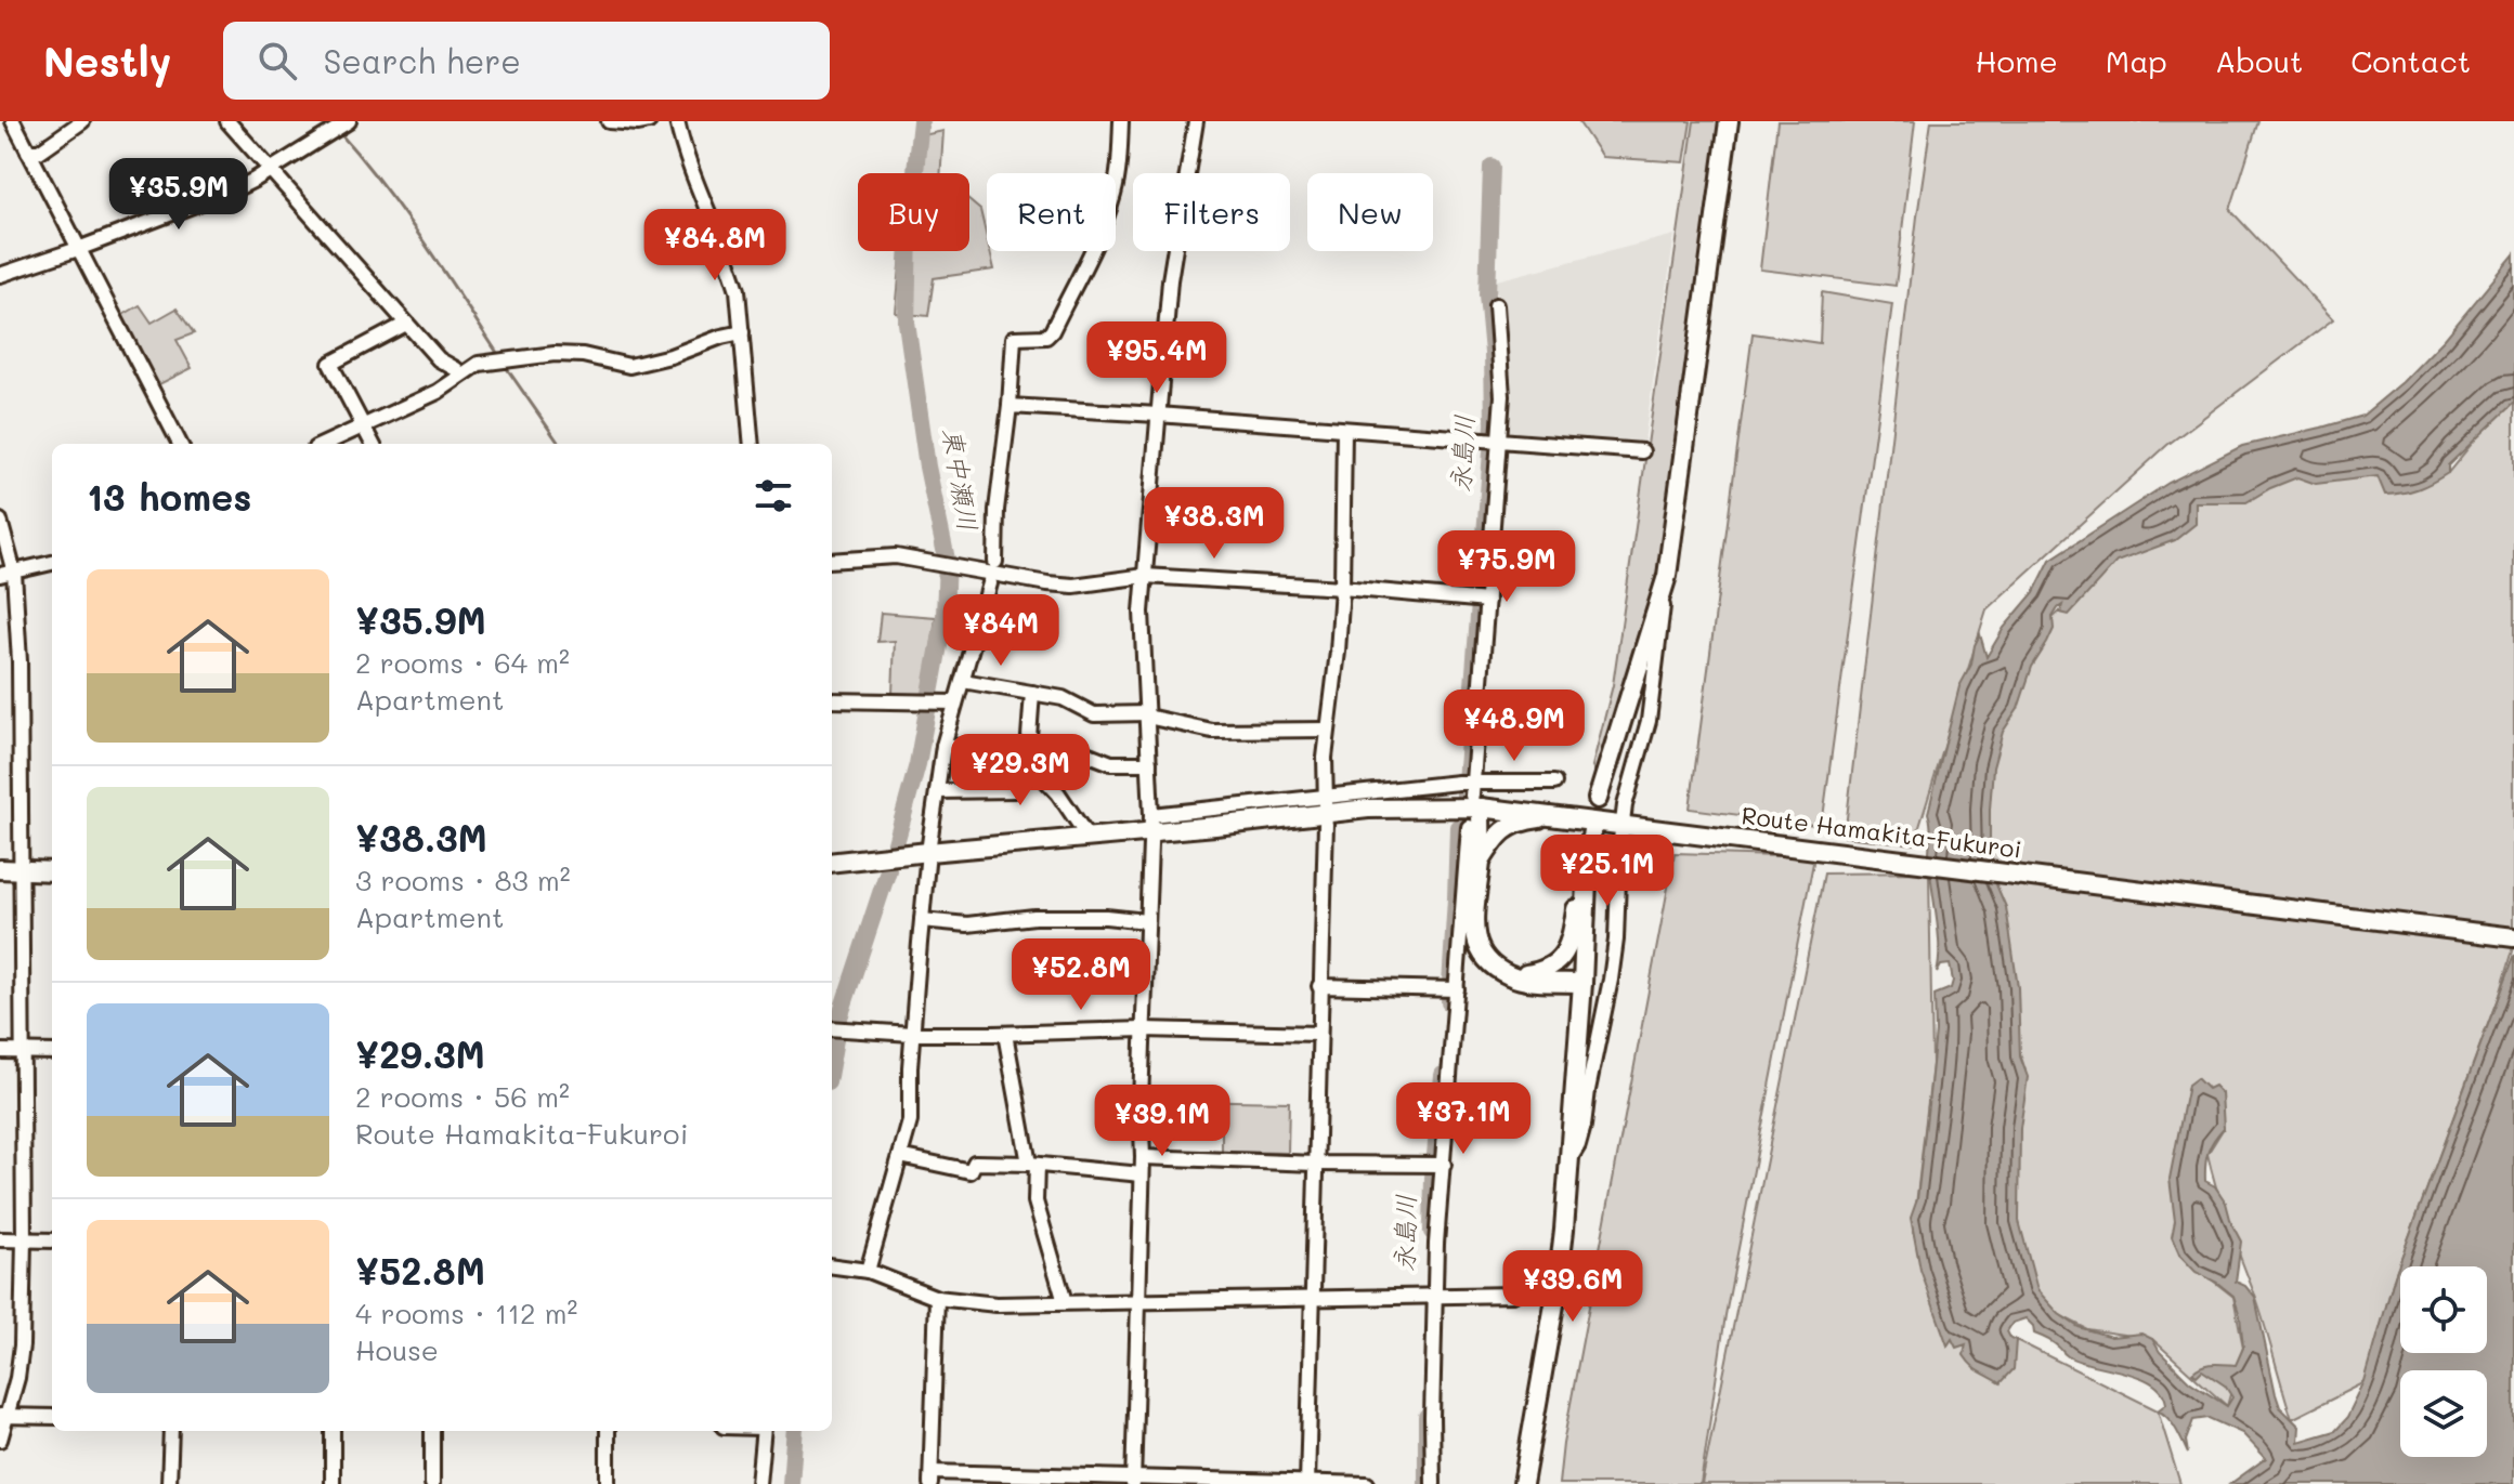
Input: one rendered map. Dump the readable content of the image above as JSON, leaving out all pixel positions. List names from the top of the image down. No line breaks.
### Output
{"streets":{"main road":["Route Hamakita-Fukuroi"]},"water":["永島川","東中瀬川"],"page":{"header":"Nestly","search":"Search here","nav":["Home","Map","About","Contact"],"price":["¥35.9M","¥84.8M","¥95.4M","¥38.3M","¥75.9M","¥84M","¥48.9M","¥29.3M","¥25.1M","¥52.8M","¥37.1M","¥39.1M","¥39.6M"],"chip":["Buy","Rent","Filters","New"],"heading":"13 homes","list":[{"name":"¥35.9M","note":"2 rooms · 64 m² · Apartment"},{"name":"¥38.3M","note":"3 rooms · 83 m² · Apartment"},{"name":"¥29.3M","note":"2 rooms · 56 m² · Route Hamakita-Fukuroi"},{"name":"¥52.8M","note":"4 rooms · 112 m² · House"}]}}
